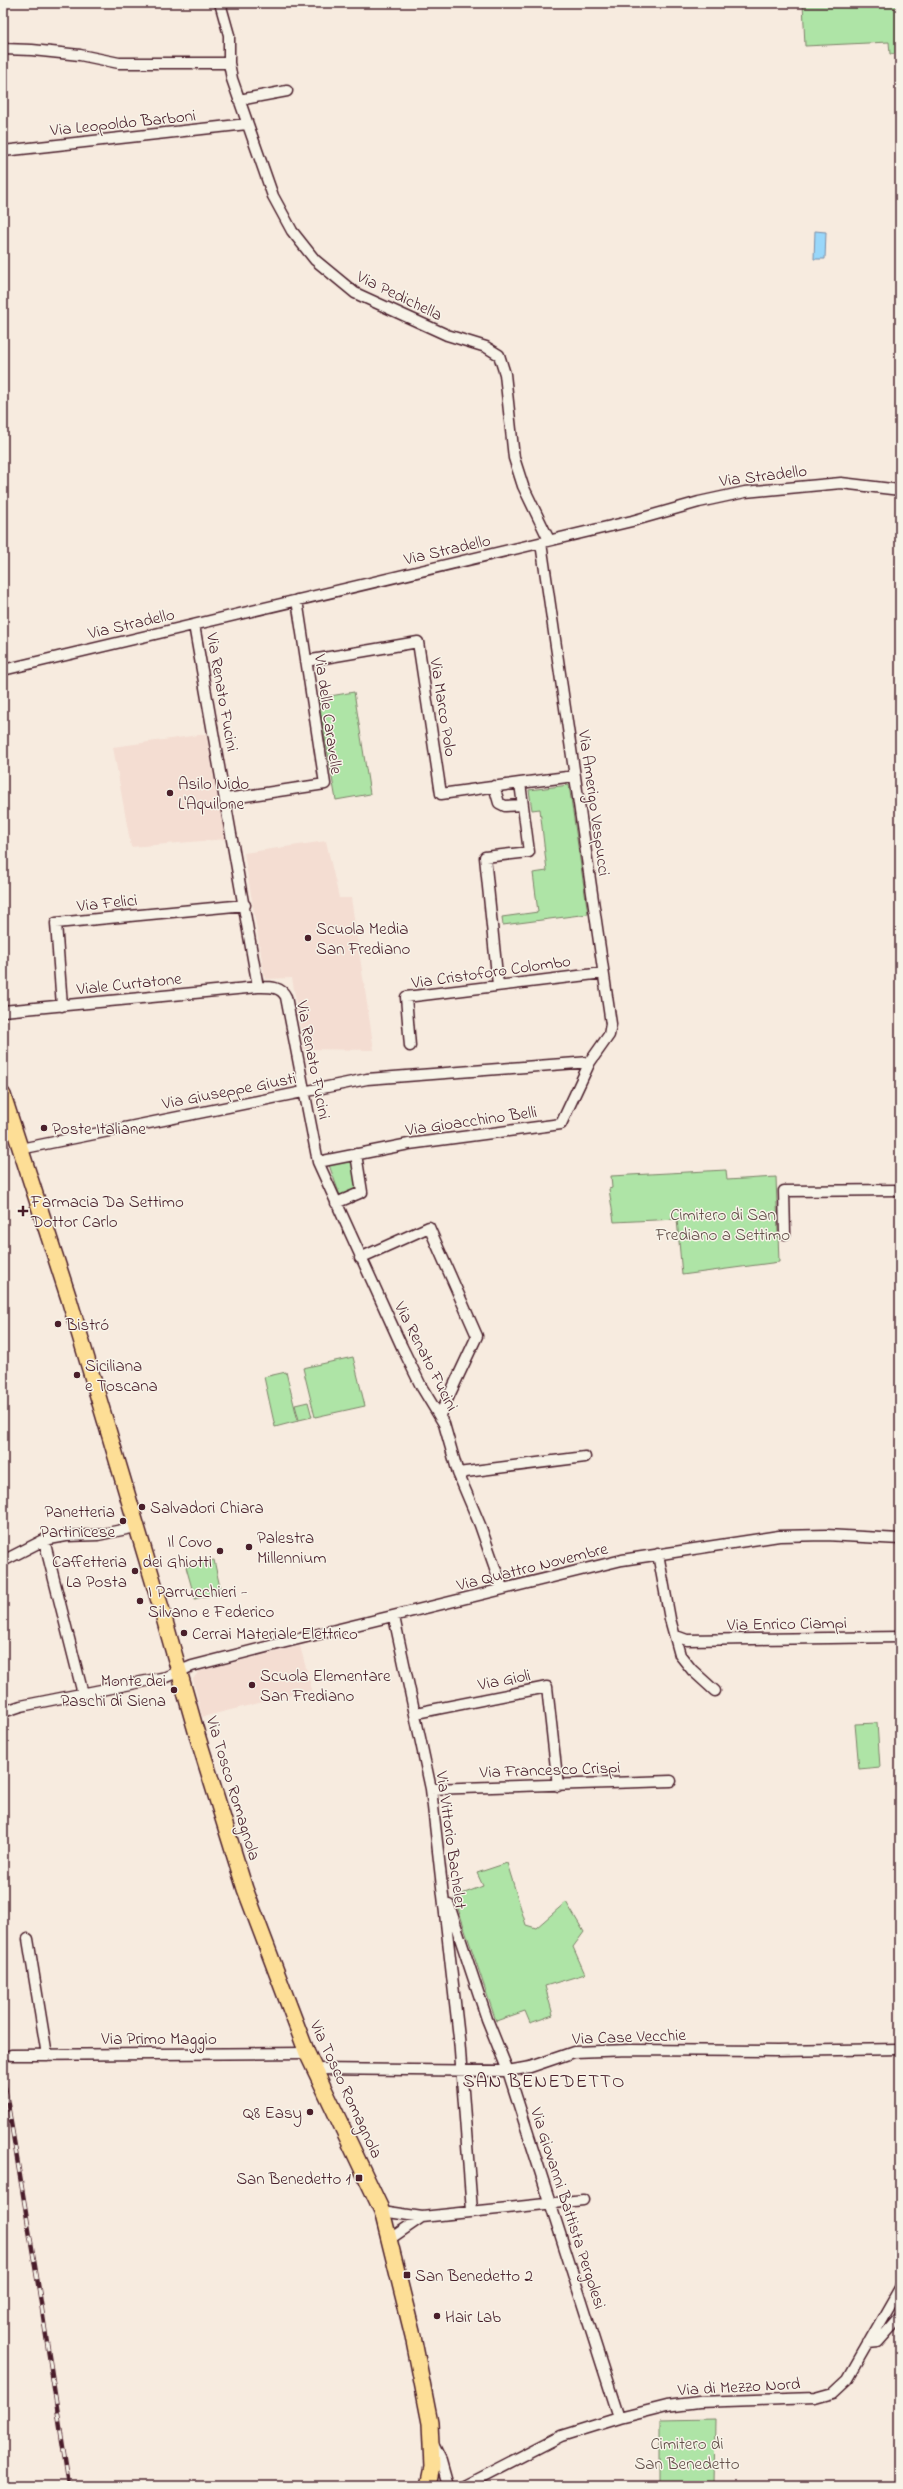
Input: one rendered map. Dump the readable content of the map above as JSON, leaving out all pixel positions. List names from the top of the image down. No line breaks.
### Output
{"streets":{"main road":["Via Tosco Romagnola"],"street":["Via Leopoldo Barboni","Via Pedichella","Via Stradello","Via Renato Fucini","Via Marco Polo","Via delle Caravelle","Via Amerigo Vespucci","Via Felici","Via Cristoforo Colombo","Viale Curtatone","Via Giuseppe Giusti","Via Gioacchino Belli","Via Quattro Novembre","Via Enrico Ciampi","Via Gioli","Via Francesco Crispi","Via Vittorio Bachelet","Via Case Vecchie","Via Primo Maggio","Via Giovanni Battista Pergolesi","Via di Mezzo Nord"]},"crossings":[["Via Leopoldo Barboni","Via Pedichella"],["Via Pedichella","Via Stradello"],["Via Pedichella","Via Amerigo Vespucci"],["Via Stradello","Via Renato Fucini"],["Via Stradello","Via delle Caravelle"],["Via Stradello","Via Amerigo Vespucci"],["Via Renato Fucini","Via delle Caravelle"],["Via Renato Fucini","Via Felici"],["Via Renato Fucini","Viale Curtatone"],["Via Renato Fucini","Via Giuseppe Giusti"],["Via Renato Fucini","Via Gioacchino Belli"],["Via Renato Fucini","Via Quattro Novembre"],["Via Marco Polo","Via delle Caravelle"],["Via Amerigo Vespucci","Via Cristoforo Colombo"],["Via Amerigo Vespucci","Via Giuseppe Giusti"],["Via Amerigo Vespucci","Via Gioacchino Belli"],["Via Felici","Viale Curtatone"],["Via Giuseppe Giusti","Via Gioacchino Belli"],["Via Giuseppe Giusti","Via Tosco Romagnola"],["Via Quattro Novembre","Via Tosco Romagnola"],["Via Quattro Novembre","Via Vittorio Bachelet"],["Via Gioli","Via Francesco Crispi"],["Via Gioli","Via Vittorio Bachelet"],["Via Francesco Crispi","Via Vittorio Bachelet"],["Via Tosco Romagnola","Via Case Vecchie"],["Via Tosco Romagnola","Via Primo Maggio"],["Via Vittorio Bachelet","Via Case Vecchie"],["Via Vittorio Bachelet","Via Giovanni Battista Pergolesi"],["Via Case Vecchie","Via Giovanni Battista Pergolesi"],["Via Giovanni Battista Pergolesi","Via di Mezzo Nord"]],"districts":["SAN BENEDETTO"],"parks":["Cimitero di San Frediano a Settimo","Cimitero di San Benedetto"],"places":{"other":["Asilo Nido L'Aquilone","Scuola Media San Frediano","Poste Italiane","Bistró","Siciliana e Toscana","Salvadori Chiara","Panetteria Partinicese","Palestra Millennium","Il Covo dei Ghiotti","Caffetteria La Posta","I Parrucchieri - Silvano e Federico","Cerrai Materiale Elettrico","Scuola Elementare San Frediano","Monte dei Paschi di Siena","Q8 Easy","Hair Lab"],"health":["Farmacia Da Settimo Dottor Carlo"],"transit":["San Benedetto 1","San Benedetto 2"]}}
